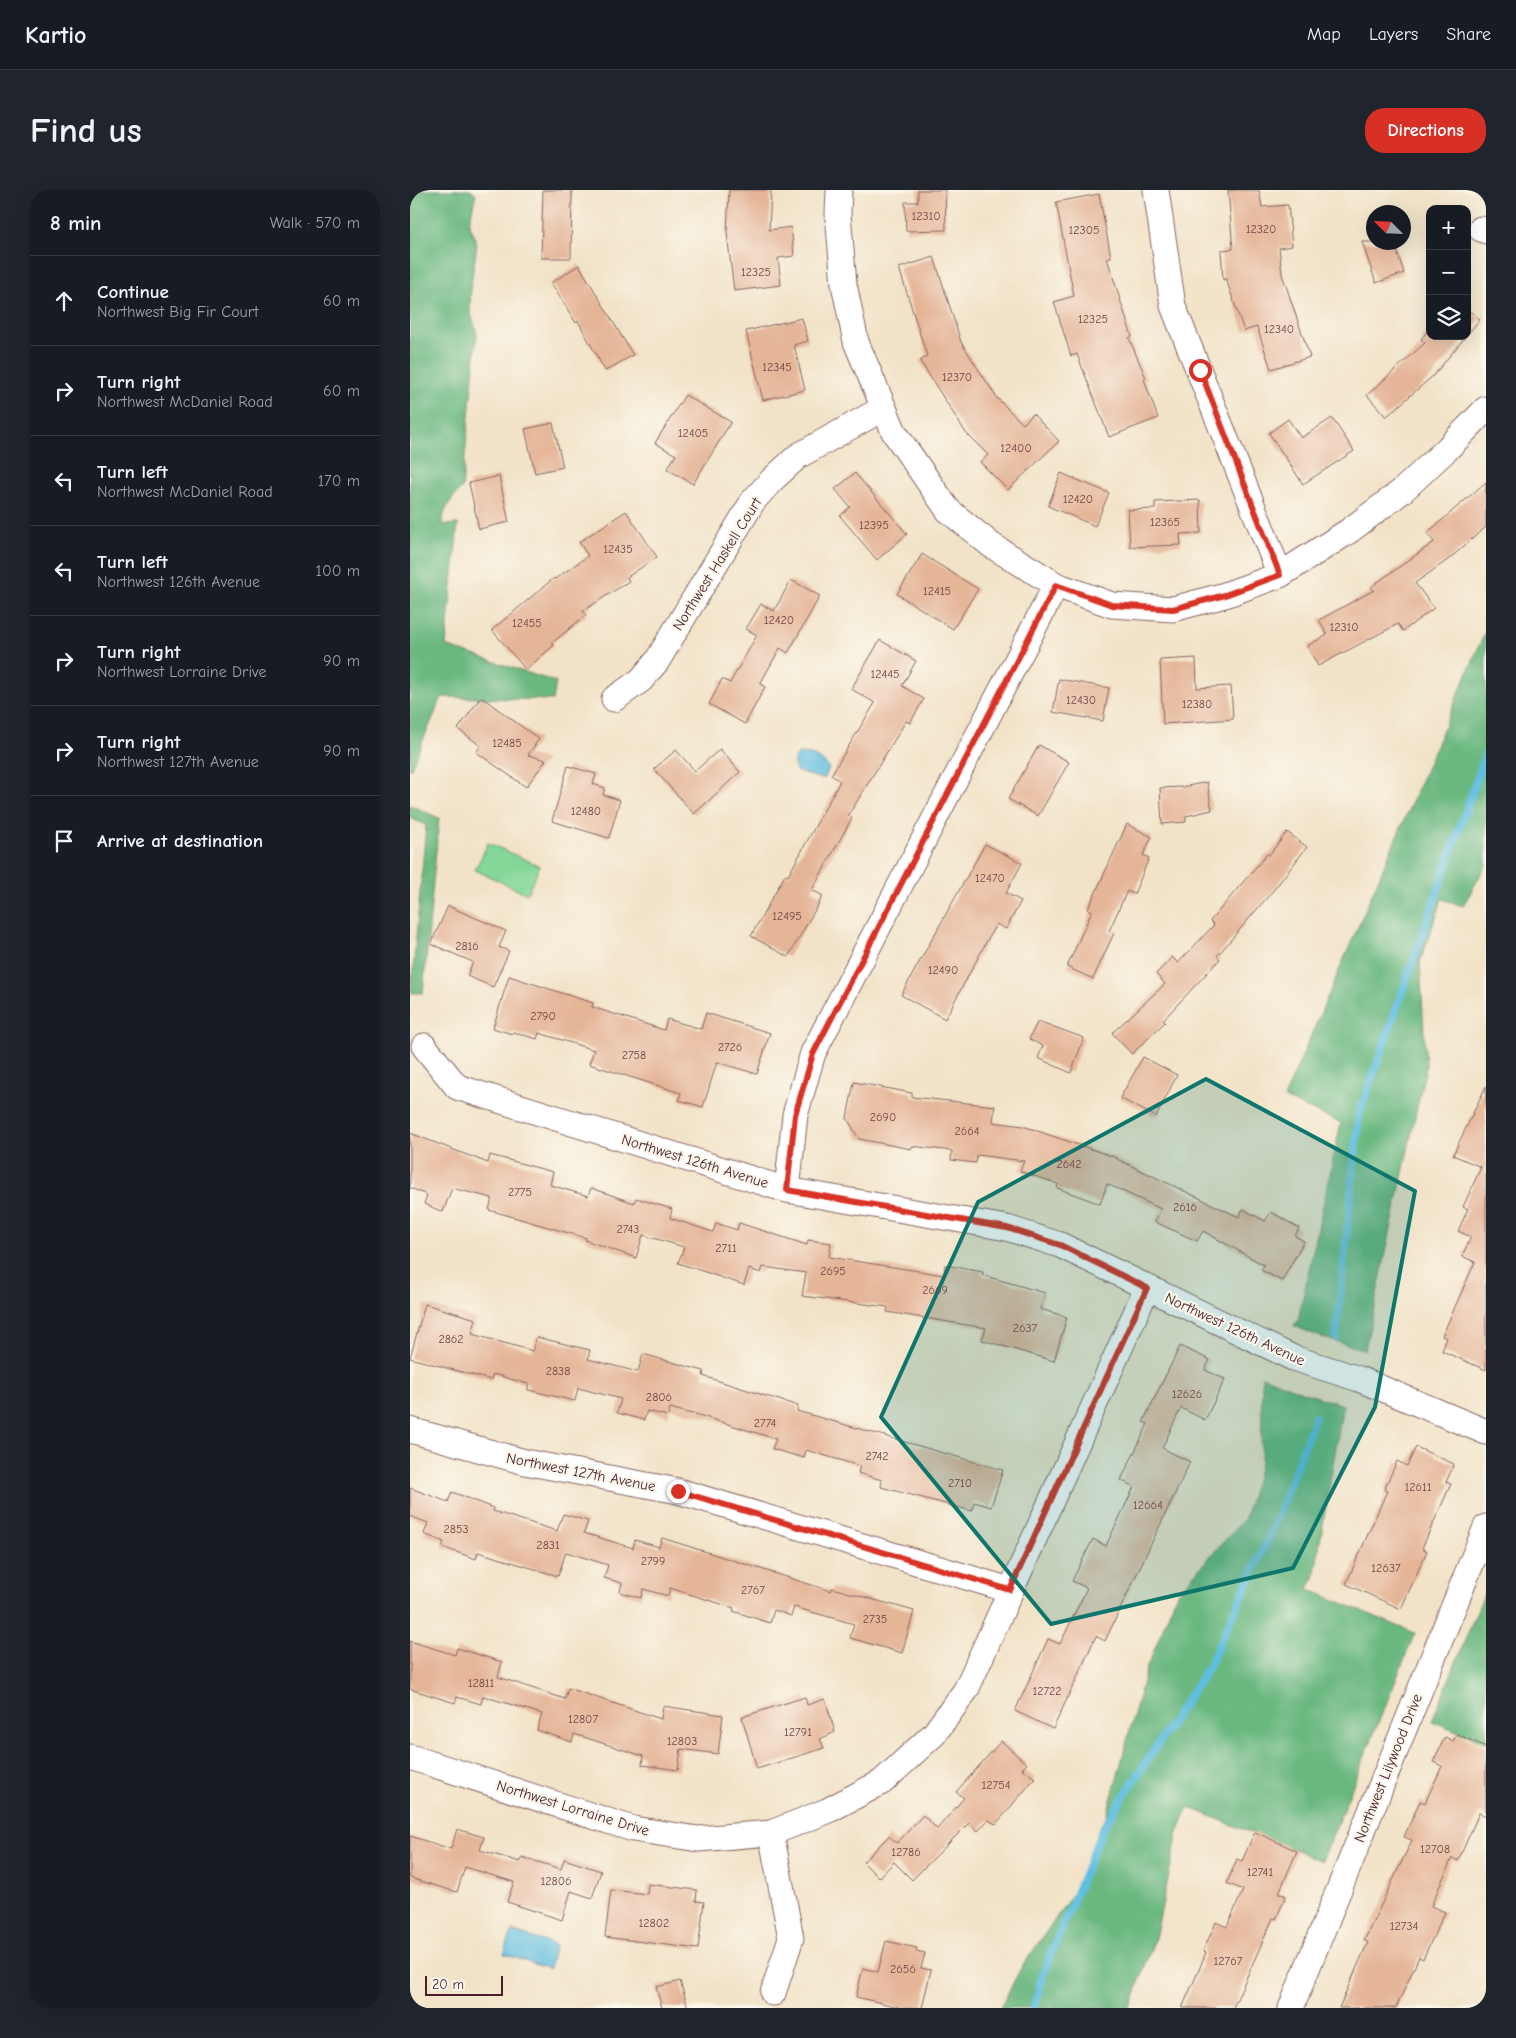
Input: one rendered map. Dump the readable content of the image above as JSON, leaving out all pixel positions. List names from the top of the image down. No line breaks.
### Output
{"streets":{"street":["Northwest Haskell Court","Northwest 126th Avenue","Northwest 127th Avenue","Northwest Lilywood Drive","Northwest Lorraine Drive"]},"crossings":[["Northwest 126th Avenue","Northwest Lorraine Drive"],["Northwest 127th Avenue","Northwest Lorraine Drive"]],"house_numbers":["12310","12320","12305","12325","12325","12340","12345","12370","12405","12400","12420","12365","12395","12435","12415","12420","12455","12310","12445","12430","12380","12485","12480","12470","12495","2816","12490","2790","2726","2758","2690","2664","2642","2775","2616","2743","2711","2695","2669","2637","2862","2838","12626","2806","2774","2742","2710","12611","12664","2853","2831","2799","12637","2767","2735","12811","12722","12807","12791","12803","12754","12708","12786","12741","12806","12802","12734","12767","2656"],"scale_bar":"20 m","north":"top left","page":{"header":"Kartio","nav":["Map","Layers","Share"],"buttons":"Directions","title":"Find us","heading":["8 min","Walk · 570 m"],"map_buttons":["+","−"],"list":[["Continue","Northwest Big Fir Court","60 m"],["Turn right","Northwest McDaniel Road","60 m"],["Turn left","Northwest McDaniel Road","170 m"],["Turn left","Northwest 126th Avenue","100 m"],["Turn right","Northwest Lorraine Drive","90 m"],["Turn right","Northwest 127th Avenue","90 m"],"Arrive at destination"],"scale":"20 m"}}
